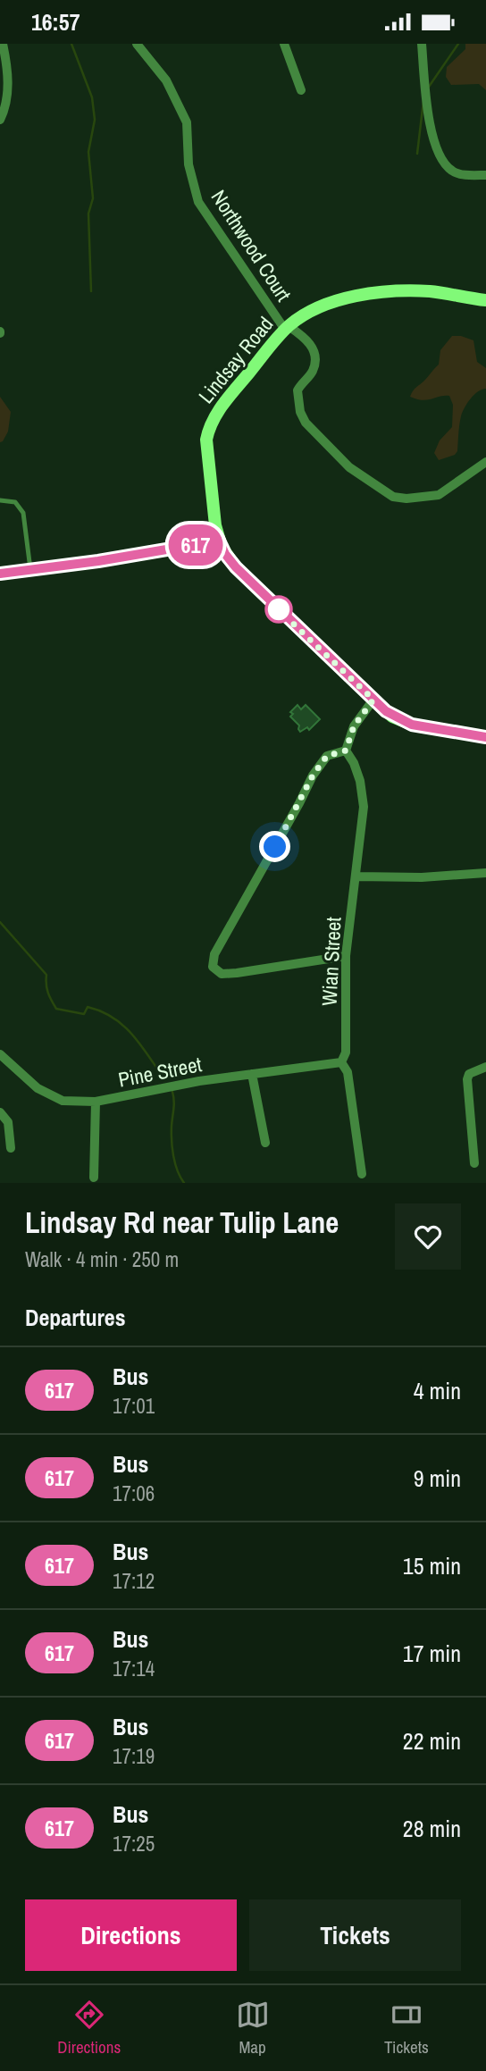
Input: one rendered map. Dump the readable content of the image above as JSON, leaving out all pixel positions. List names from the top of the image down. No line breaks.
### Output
{"streets":{"street":["Northwood Court","Lindsay Road","Wian Street","Pine Street"]},"crossings":[["Northwood Court","Lindsay Road"],["Wian Street","Pine Street"]],"lines":["bus line 617"],"page":{"status":"16:57","on_map":"617","heading":[["Lindsay Rd near Tulip Lane","Walk · 4 min · 250 m"],"Departures"],"list":[{"mark":"617","name":"Bus","note":"17:01","value":"4 min"},{"mark":"617","name":"Bus","note":"17:06","value":"9 min"},{"mark":"617","name":"Bus","note":"17:12","value":"15 min"},{"mark":"617","name":"Bus","note":"17:14","value":"17 min"},{"mark":"617","name":"Bus","note":"17:19","value":"22 min"},{"mark":"617","name":"Bus","note":"17:25","value":"28 min"}],"buttons":["Directions","Tickets"],"tabs":["Directions","Map","Tickets"]}}
